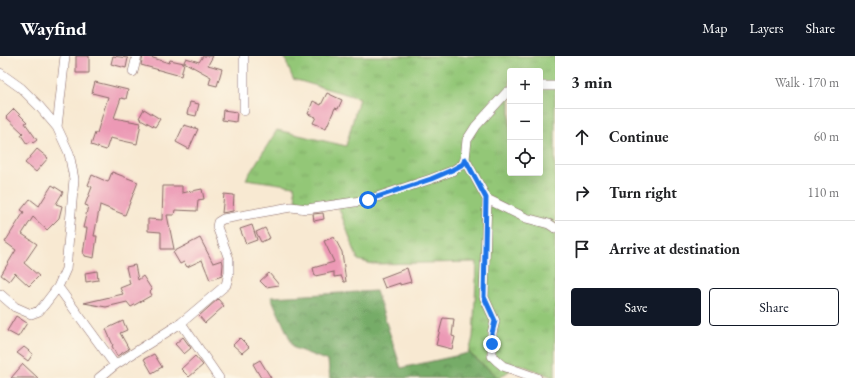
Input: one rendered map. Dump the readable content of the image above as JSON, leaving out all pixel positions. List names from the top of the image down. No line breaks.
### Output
{"page":{"header":"Wayfind","nav":["Map","Layers","Share"],"heading":["3 min","Walk · 170 m"],"map_buttons":["+","−"],"list":[["Continue","60 m"],["Turn right","110 m"],"Arrive at destination"],"buttons":["Save","Share"]}}
